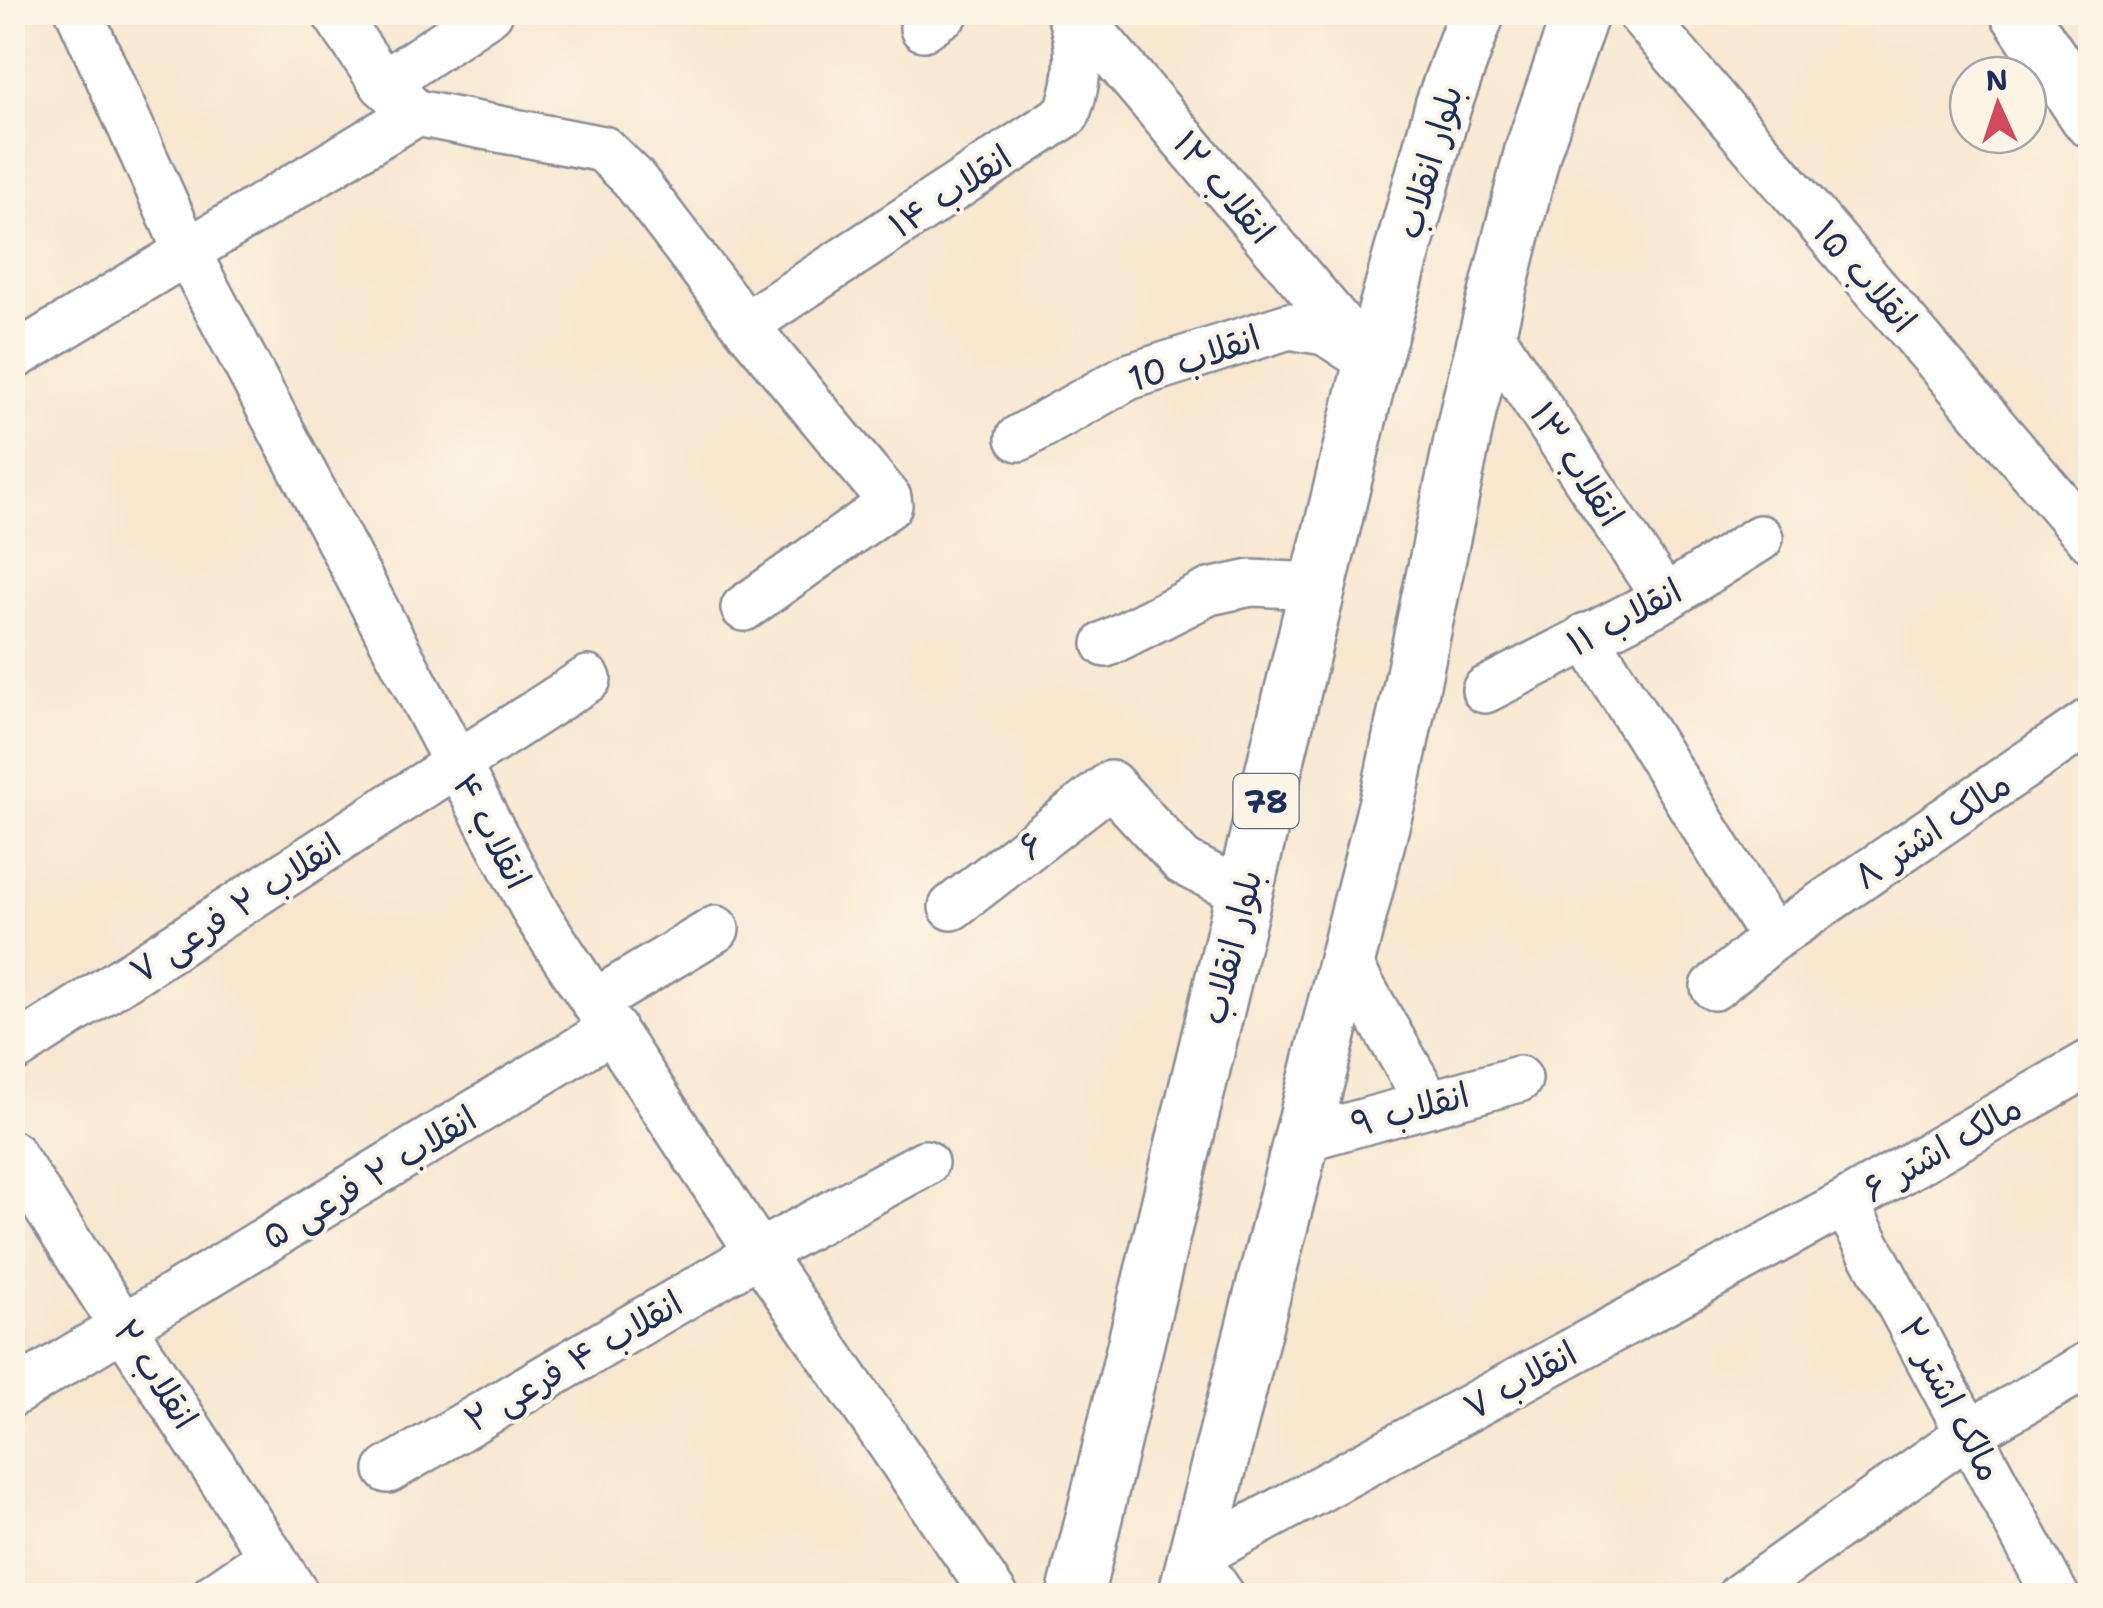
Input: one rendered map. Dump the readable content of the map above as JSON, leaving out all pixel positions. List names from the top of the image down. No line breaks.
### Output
{"streets":{"main road":["بلوار انقلاب","78"],"street":["انقلاب ۱۲","انقلاب ۱۴","انقلاب ۱۵","انقلاب 10","انقلاب ۱۳","انقلاب ۱۱","مالک اشتر ۸","انقلاب ۴","۶","انقلاب ۲ فرعی ۷","انقلاب ۹","مالک اشتر ۶","انقلاب ۲ فرعی ۵","انقلاب ۴ فرعی ۲","انقلاب ۲","انقلاب ۷","مالک اشتر ۲"]},"crossings":[["بلوار انقلاب","انقلاب ۱۲"],["بلوار انقلاب","انقلاب 10"],["بلوار انقلاب","۶"],["انقلاب ۱۲","انقلاب ۱۴"],["انقلاب ۱۲","انقلاب 10"],["انقلاب ۱۳","انقلاب ۱۱"],["انقلاب ۴","انقلاب ۲ فرعی ۷"],["انقلاب ۴","انقلاب ۲ فرعی ۵"],["انقلاب ۴","انقلاب ۴ فرعی ۲"],["مالک اشتر ۶","انقلاب ۷"],["مالک اشتر ۶","مالک اشتر ۲"],["انقلاب ۲ فرعی ۵","انقلاب ۲"],["انقلاب ۷","مالک اشتر ۲"]],"north":"top"}
